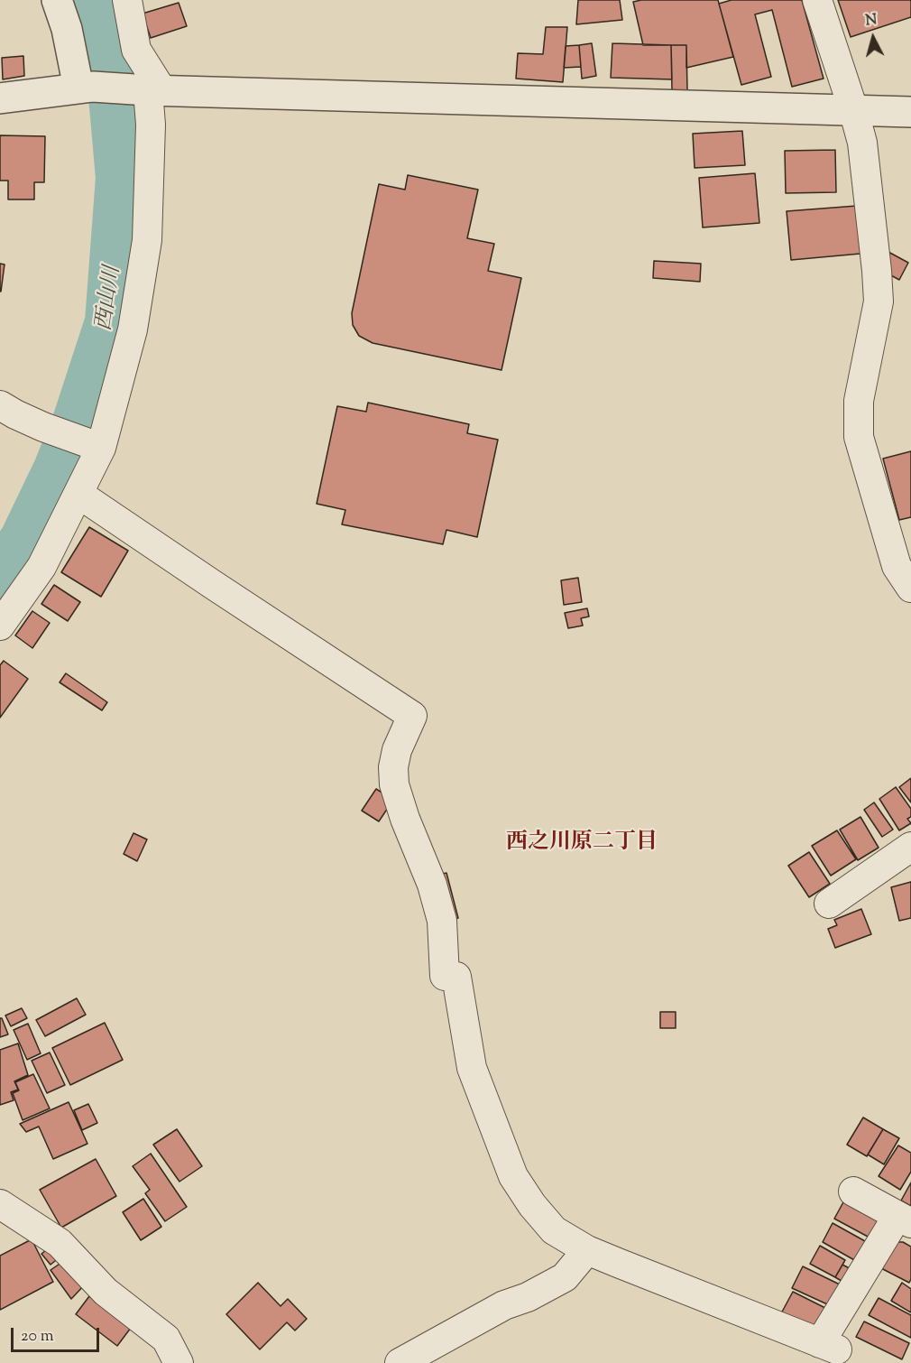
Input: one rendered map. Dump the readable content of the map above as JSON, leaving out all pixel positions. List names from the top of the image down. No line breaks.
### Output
{"districts":["西之川原二丁目"],"water":["西山川"],"scale_bar":"20 m","north":"top"}
